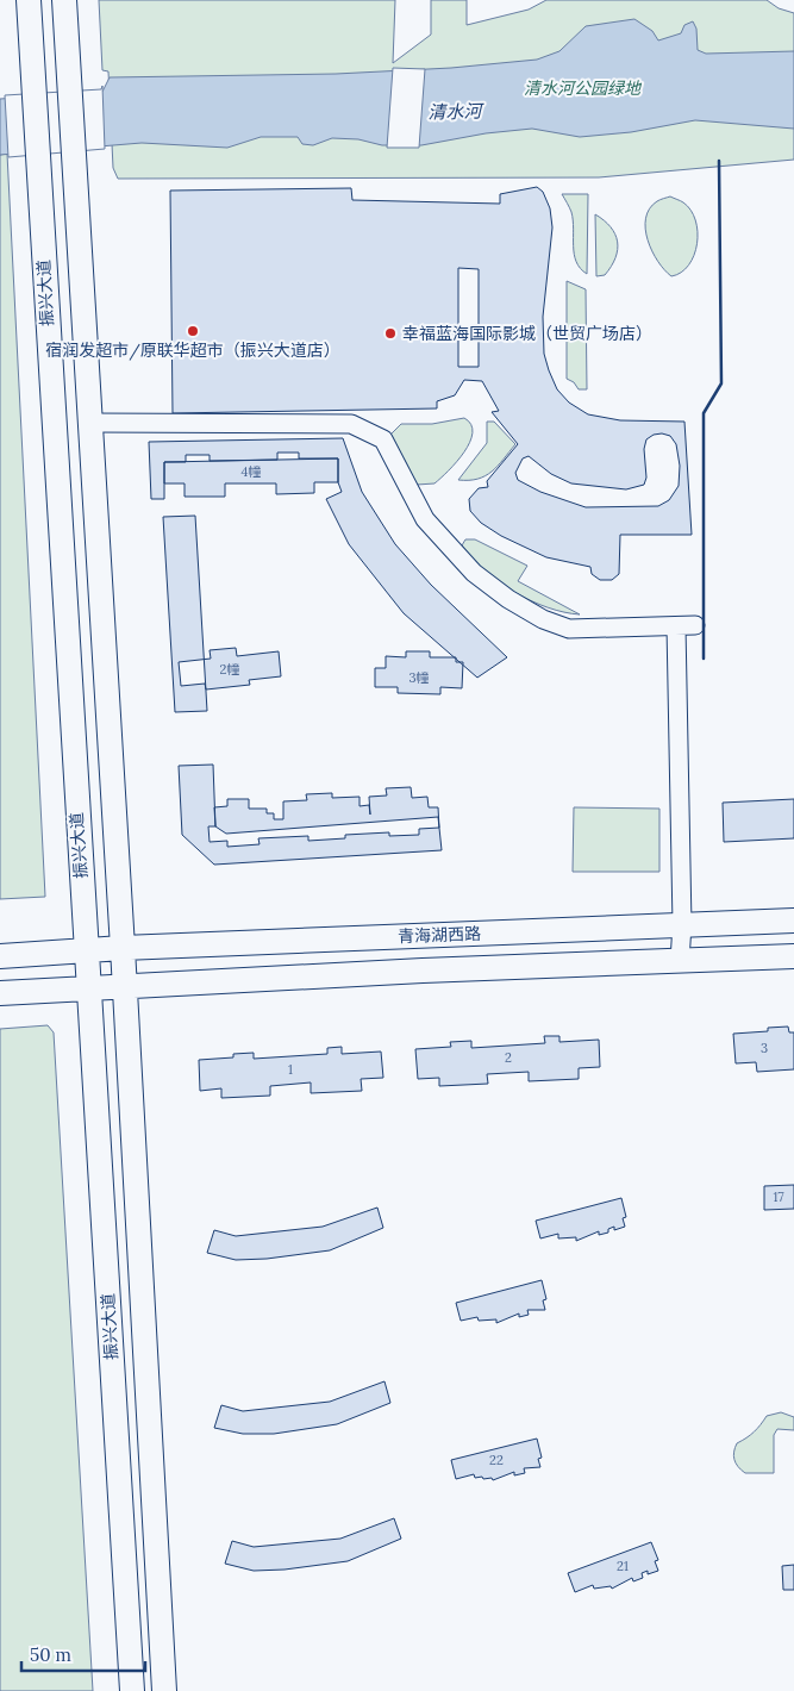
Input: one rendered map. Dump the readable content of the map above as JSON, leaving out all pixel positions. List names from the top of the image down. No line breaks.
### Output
{"streets":{"main road":["振兴大道","青海湖西路"]},"crossings":[["振兴大道","青海湖西路"]],"water":["清水河"],"parks":["清水河公园绿地"],"places":["宿润发超市/原联华超市（振兴大道店）","幸福蓝海国际影城（世贸广场店）"],"house_numbers":["4幢","2幢","3幢","3","2","1","17","22","21"],"scale_bar":"50 m"}
